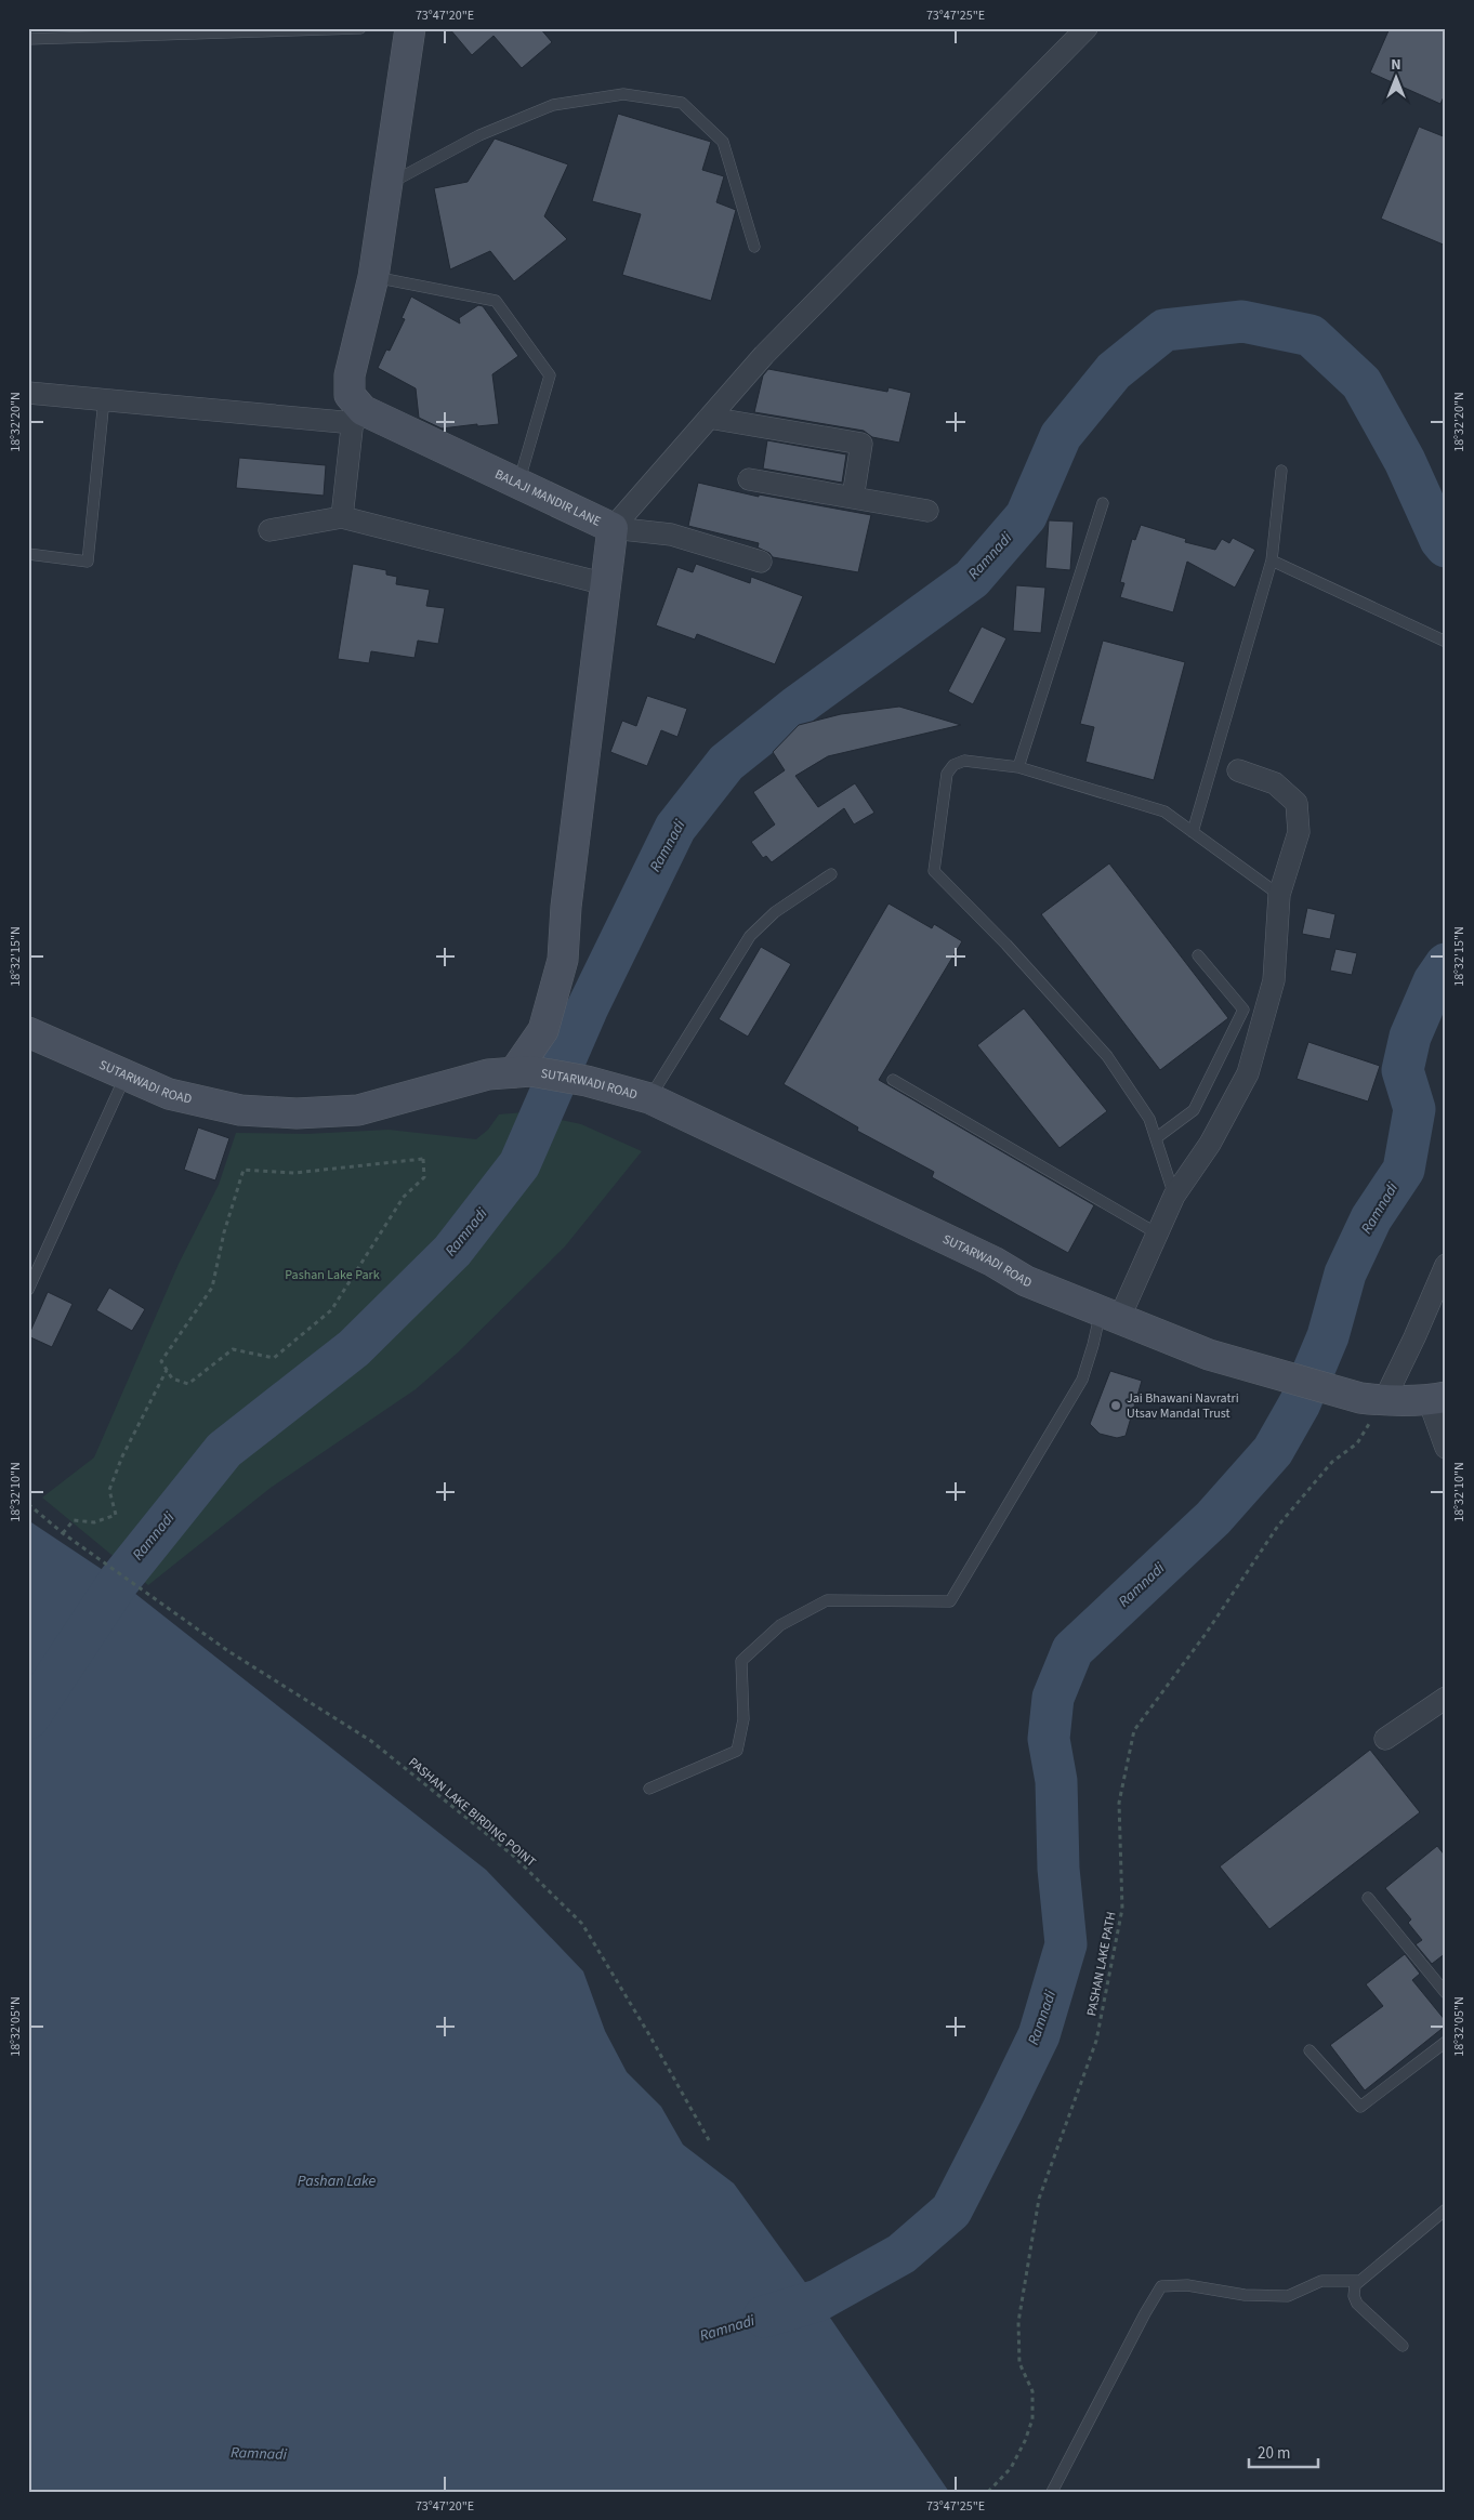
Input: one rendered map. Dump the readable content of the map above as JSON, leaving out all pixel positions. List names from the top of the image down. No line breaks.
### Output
{"streets":{"street":["BALAJI MANDIR LANE","SUTARWADI ROAD"],"path":["PASHAN LAKE BIRDING POINT","PASHAN LAKE PATH"]},"crossings":[["BALAJI MANDIR LANE","SUTARWADI ROAD"],["SUTARWADI ROAD","PASHAN LAKE PATH"]],"water":["Ramnadi","Pashan Lake"],"parks":["Pashan Lake Park"],"places":["Jai Bhawani Navratri Utsav Mandal Trust"],"scale_bar":"20 m","north":"top","coordinates":["73°47'20\"E","73°47'25\"E","18°32'20\"N","18°32'15\"N","18°32'10\"N","18°32'05\"N"]}
